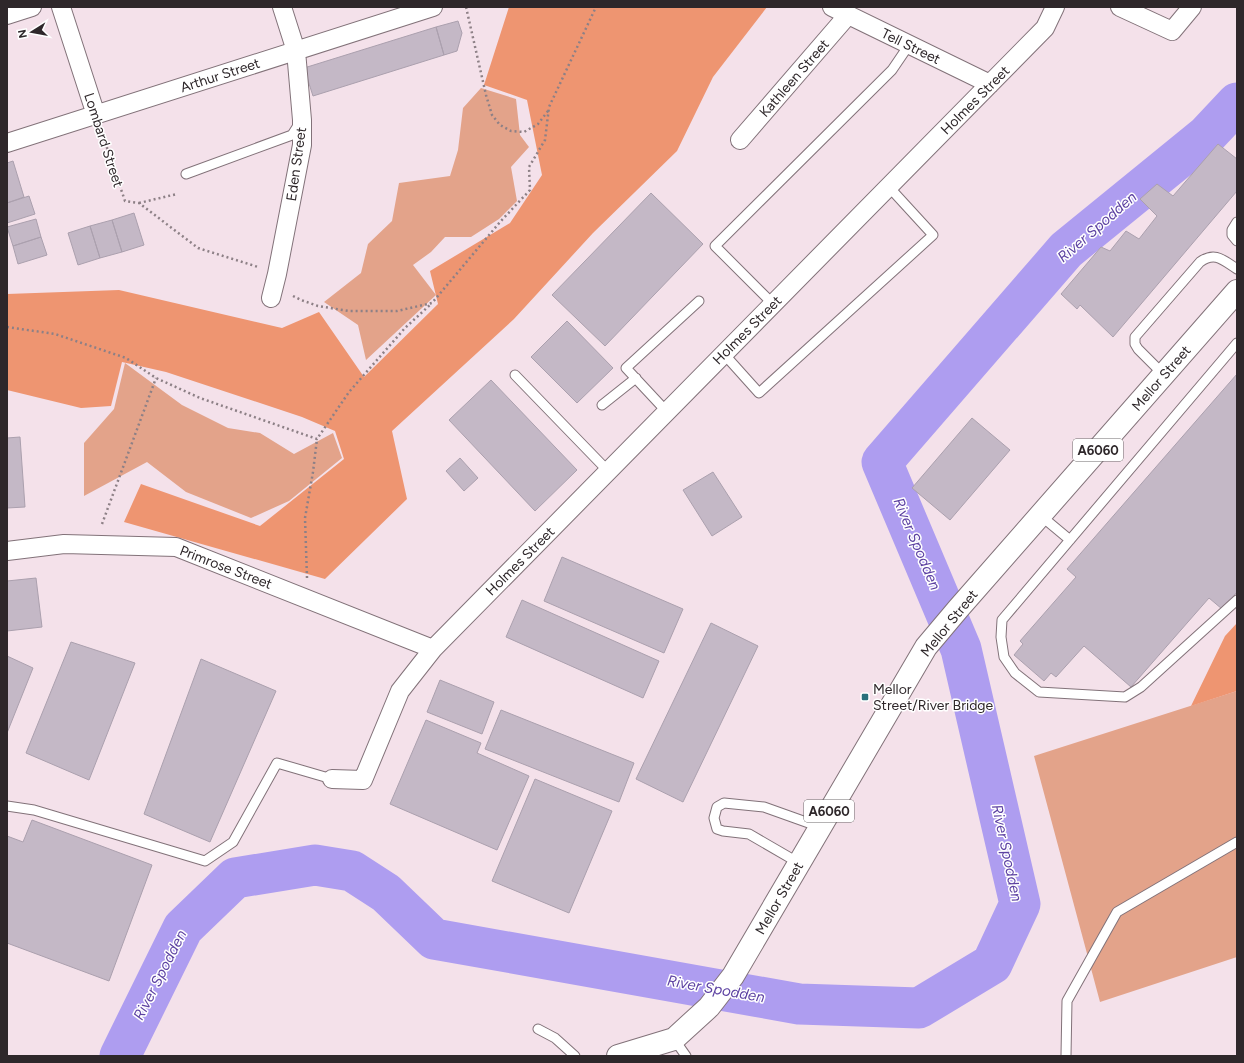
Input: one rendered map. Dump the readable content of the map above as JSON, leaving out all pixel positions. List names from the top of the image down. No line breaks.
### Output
{"streets":{"main road":["Mellor Street","A6060"],"street":["Tell Street","Arthur Street","Kathleen Street","Holmes Street","Lombard Street","Eden Street","Primrose Street"]},"crossings":[["Tell Street","Kathleen Street"],["Tell Street","Holmes Street"],["Arthur Street","Lombard Street"],["Arthur Street","Eden Street"],["Holmes Street","Primrose Street"],["Lombard Street","Eden Street"]],"water":["River Spodden"],"places":{"transit":["Mellor Street/River Bridge"]},"north":"left"}
